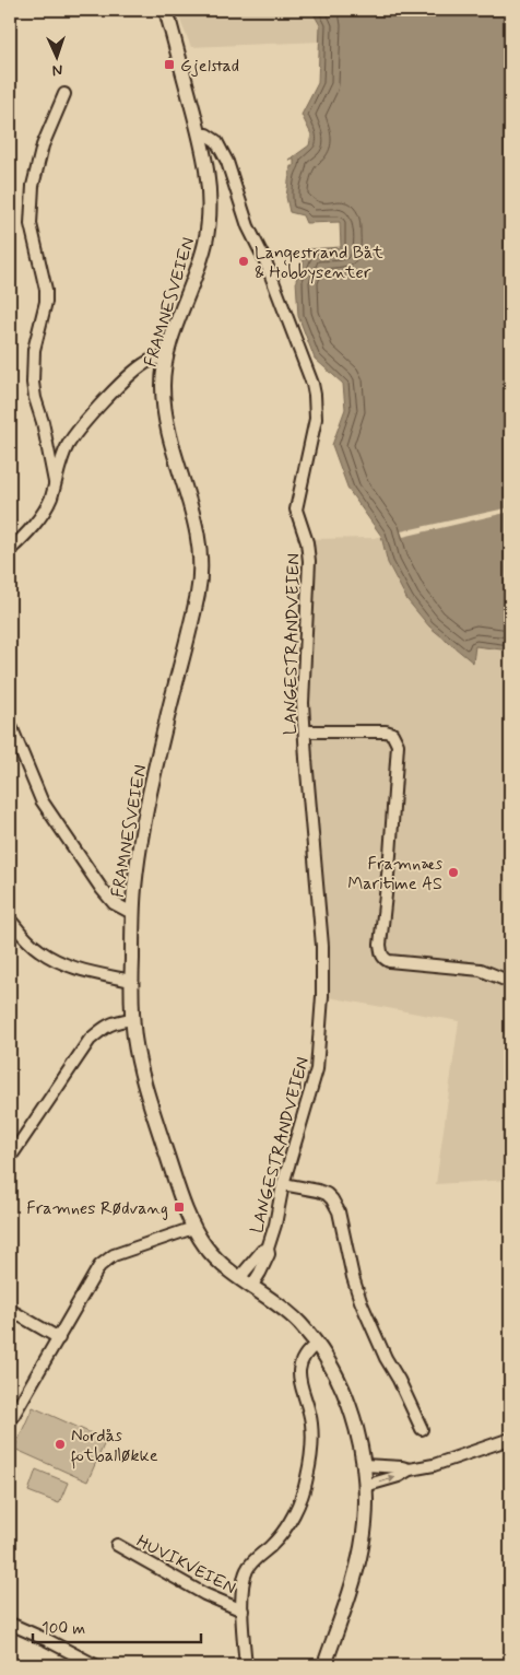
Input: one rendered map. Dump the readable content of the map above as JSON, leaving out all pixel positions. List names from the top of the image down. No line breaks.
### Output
{"streets":{"main road":["FRAMNESVEIEN"],"street":["LANGESTRANDVEIEN","HUVIKVEIEN"]},"crossings":[["FRAMNESVEIEN","LANGESTRANDVEIEN"],["FRAMNESVEIEN","HUVIKVEIEN"]],"places":{"transit":["Gjelstad","Framnes Rødvang"],"other":["Langestrand Båt & Hobbysenter","Framnæs Maritime AS","Nordås fotballøkke"]},"scale_bar":"100 m","north":"bottom"}
